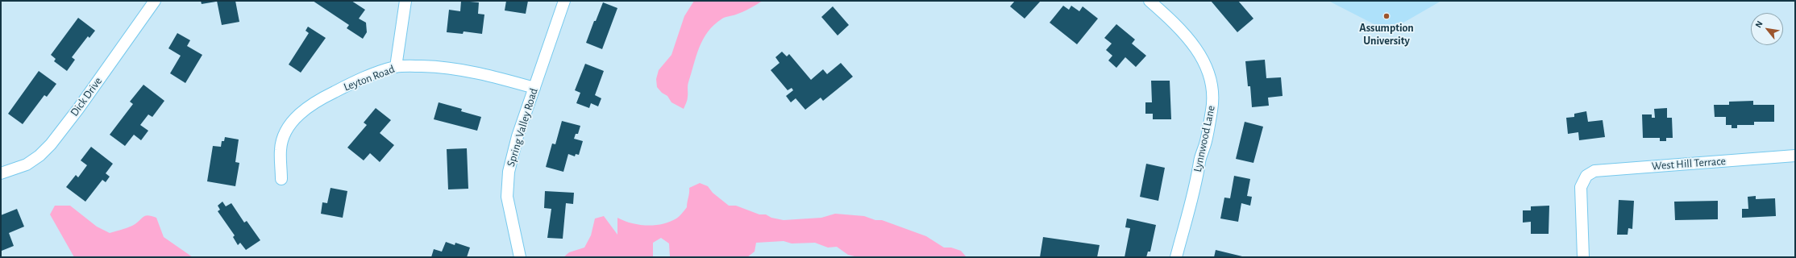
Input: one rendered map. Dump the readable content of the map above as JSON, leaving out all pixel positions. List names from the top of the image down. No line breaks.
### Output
{"streets":{"street":["Leyton Road","Dick Drive","Spring Valley Road","Lynnwood Lane","West Hill Terrace"]},"crossings":[["Leyton Road","Spring Valley Road"]],"places":["Assumption University"],"north":"top left"}
